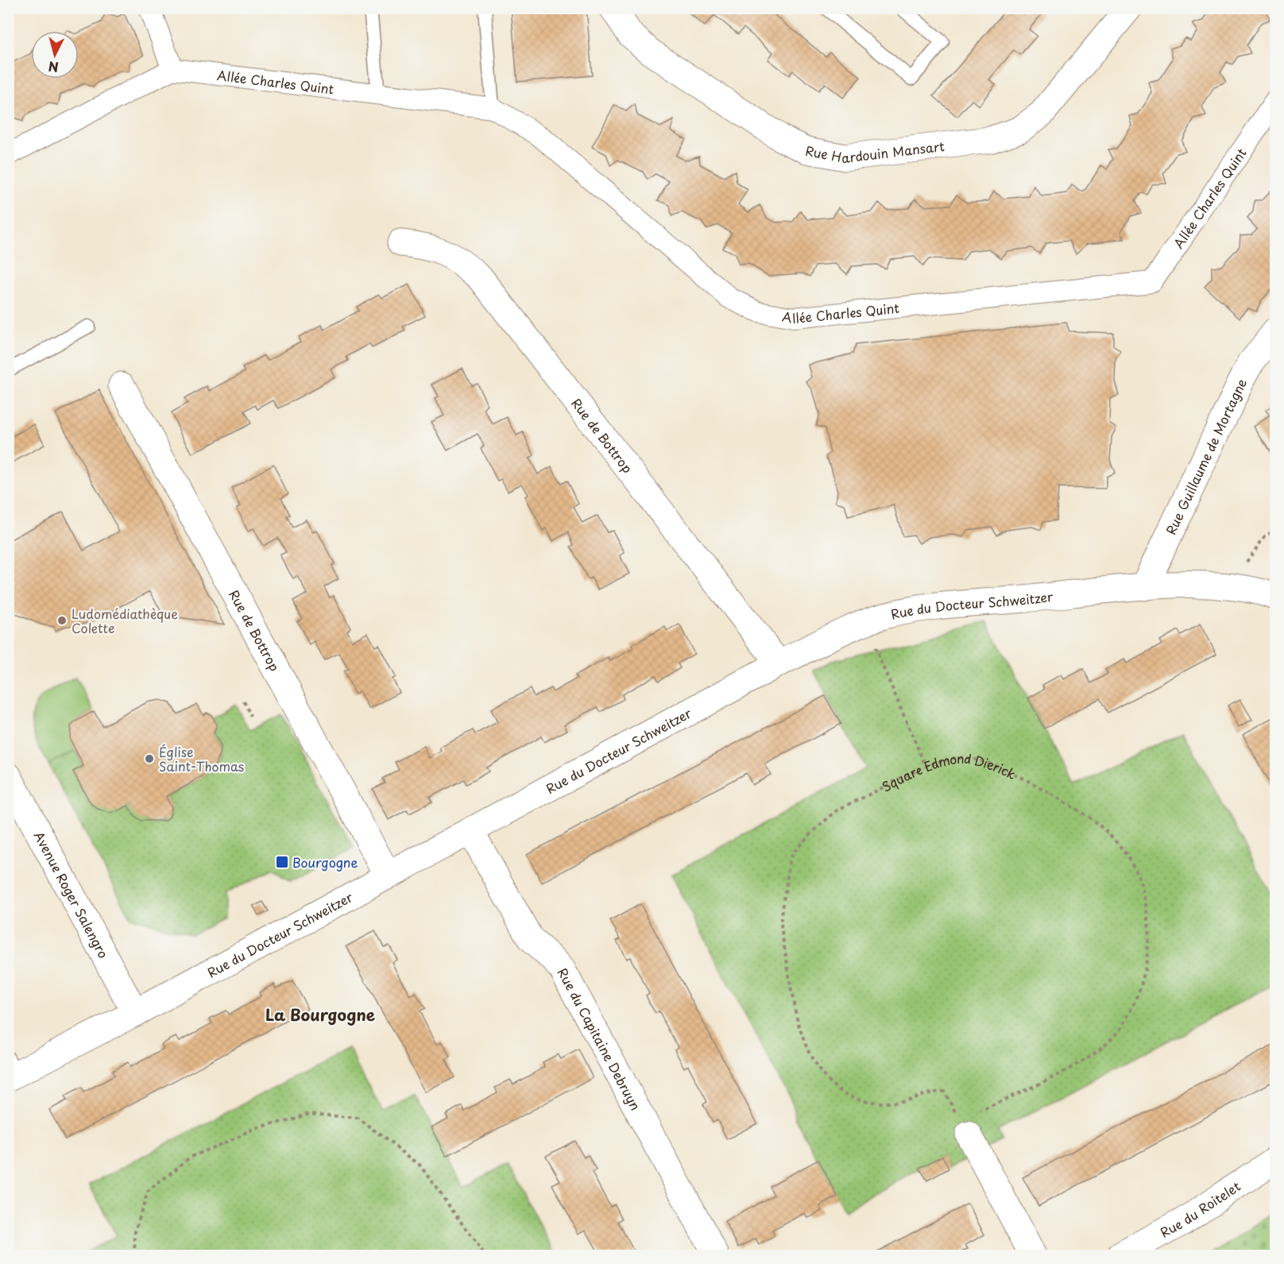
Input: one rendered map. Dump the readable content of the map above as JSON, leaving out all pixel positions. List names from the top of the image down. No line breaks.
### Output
{"streets":{"street":["Allée Charles Quint","Rue Hardouin Mansart","Rue de Bottrop","Rue Guillaume de Mortagne","Rue du Docteur Schweitzer","Avenue Roger Salengro","Rue du Capitaine Debruyn","Rue du Roitelet"],"path":["Square Edmond Dierick"]},"crossings":[["Rue de Bottrop","Rue du Docteur Schweitzer"],["Rue Guillaume de Mortagne","Rue du Docteur Schweitzer"],["Rue du Docteur Schweitzer","Avenue Roger Salengro"],["Rue du Docteur Schweitzer","Rue du Capitaine Debruyn"]],"districts":["La Bourgogne"],"places":{"other":["Ludomédiathèque Colette","Église Saint-Thomas"],"transit":["Bourgogne"]},"north":"bottom"}
